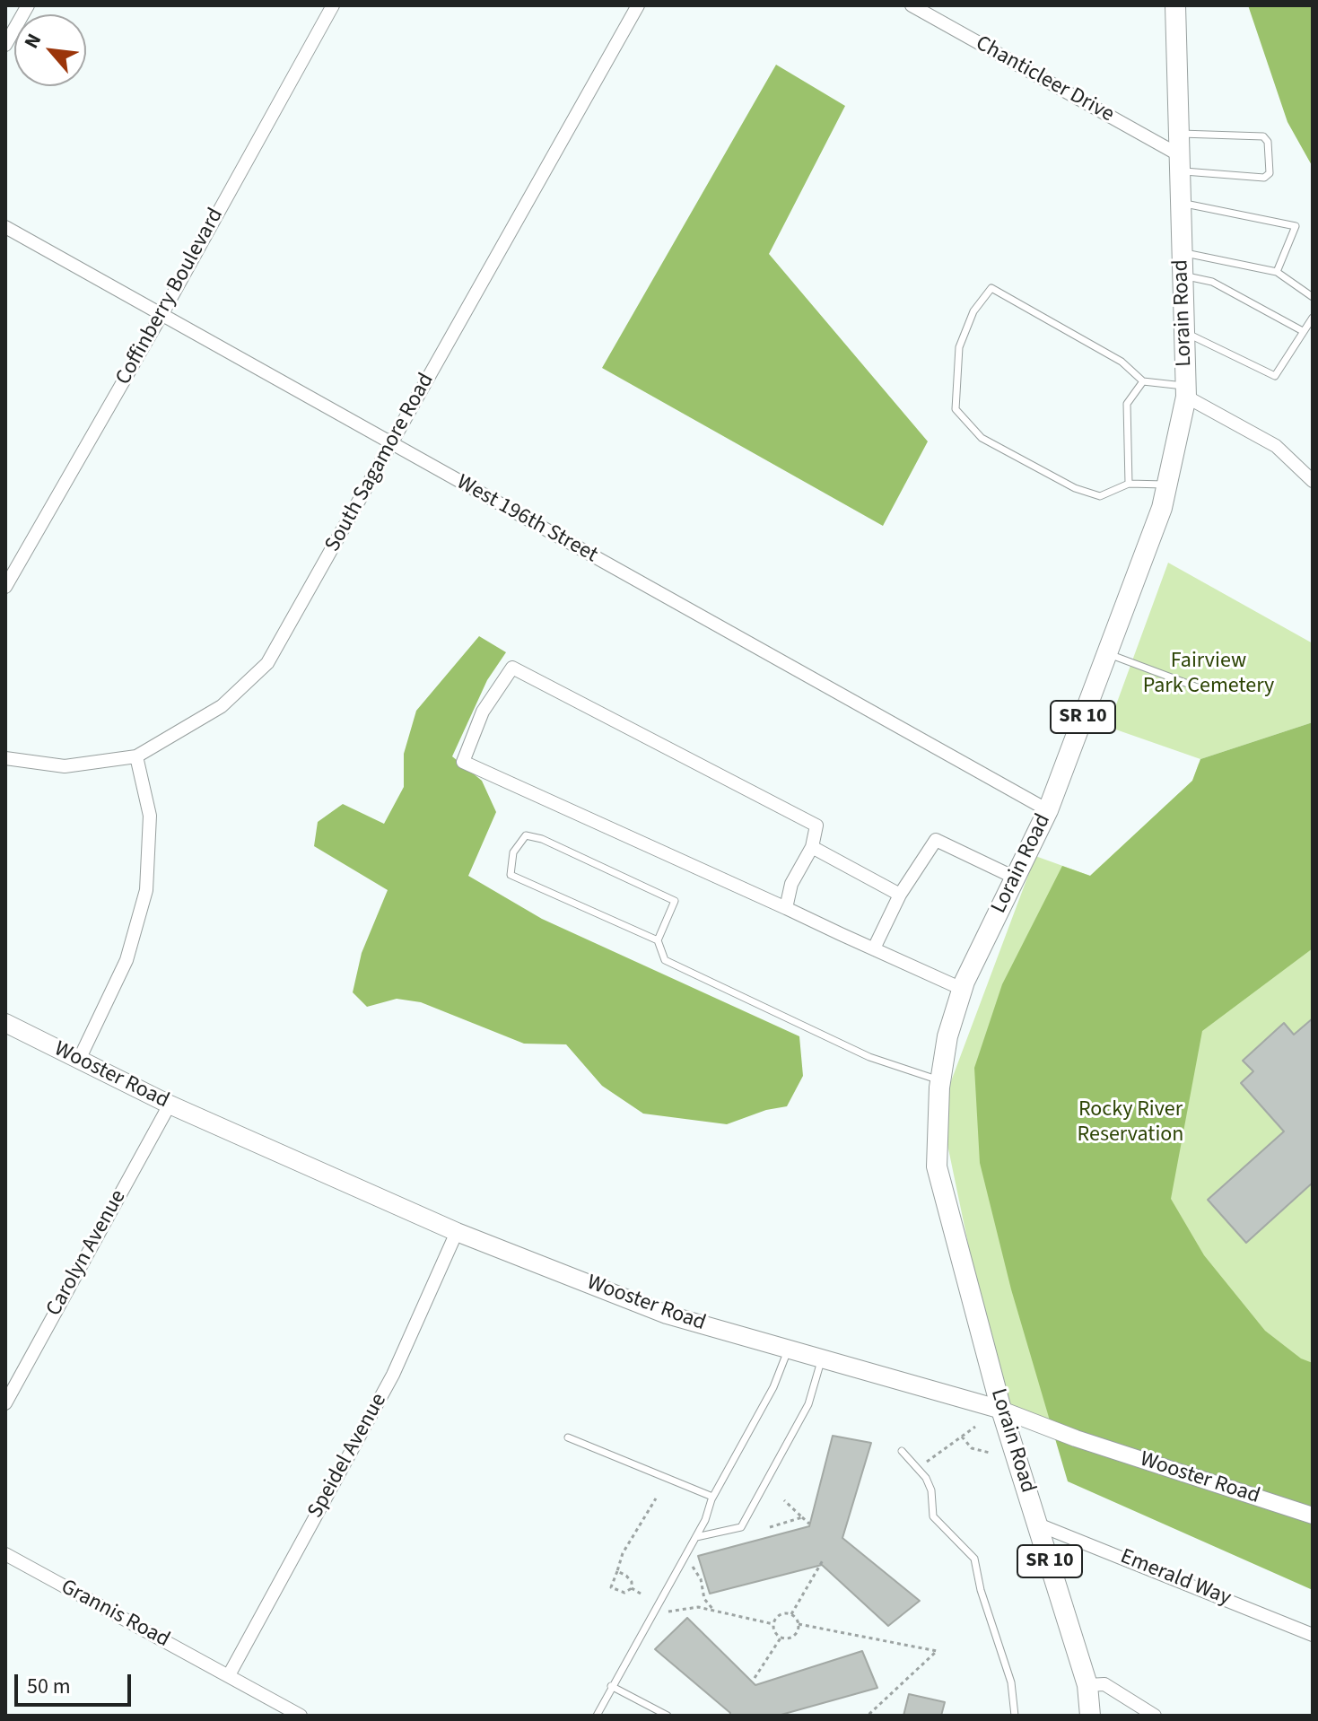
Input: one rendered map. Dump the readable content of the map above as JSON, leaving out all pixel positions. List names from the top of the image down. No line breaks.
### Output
{"streets":{"main road":["Lorain Road","SR 10","Wooster Road"],"street":["Chanticleer Drive","Coffinberry Boulevard","South Sagamore Road","West 196th Street","Carolyn Avenue","Speidel Avenue","Emerald Way","Grannis Road"]},"crossings":[["Chanticleer Drive","Lorain Road"],["Coffinberry Boulevard","West 196th Street"],["Lorain Road","West 196th Street"],["Lorain Road","Wooster Road"],["Lorain Road","Emerald Way"],["South Sagamore Road","West 196th Street"],["Wooster Road","Carolyn Avenue"],["Wooster Road","Speidel Avenue"],["Speidel Avenue","Grannis Road"]],"parks":["Fairview Park Cemetery","Rocky River Reservation"],"scale_bar":"50 m","north":"top left"}
